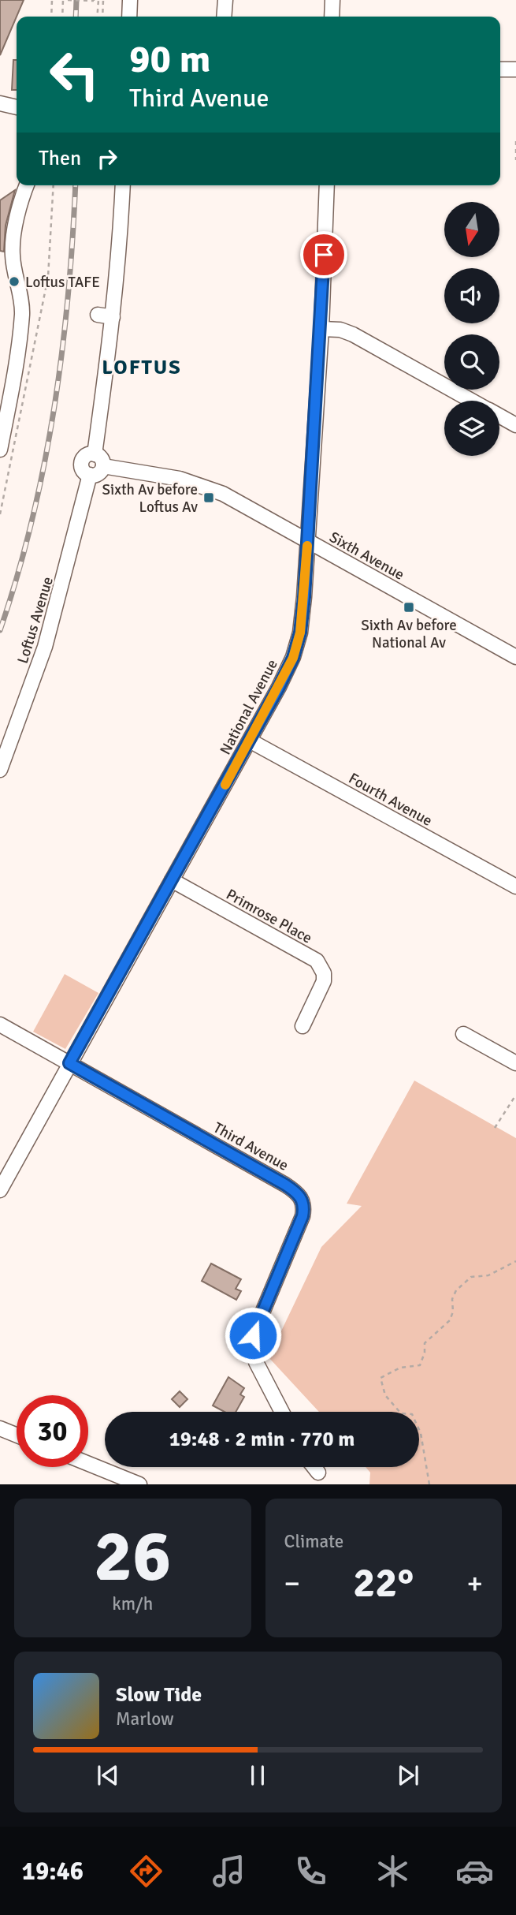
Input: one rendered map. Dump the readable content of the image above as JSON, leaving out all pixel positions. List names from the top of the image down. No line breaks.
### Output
{"streets":{"street":["Sixth Avenue","Loftus Avenue","National Avenue","Fourth Avenue","Primrose Place","Third Avenue"]},"crossings":[["Sixth Avenue","Loftus Avenue"],["Sixth Avenue","National Avenue"],["National Avenue","Fourth Avenue"],["National Avenue","Primrose Place"],["National Avenue","Third Avenue"]],"districts":["LOFTUS"],"places":{"other":["Loftus TAFE"],"transit":["Sixth Av before Loftus Av","Sixth Av before National Av"]},"north":"bottom","page":{"turn":["90 m","Third Avenue"],"then":"Then","limit":"30","trip":"19:48 · 2 min · 770 m","tile":[["26","km/h"],"Climate"],"heat":["−","22°","+"],"song":["Slow Tide","Marlow"],"tabs":"19:46"}}
